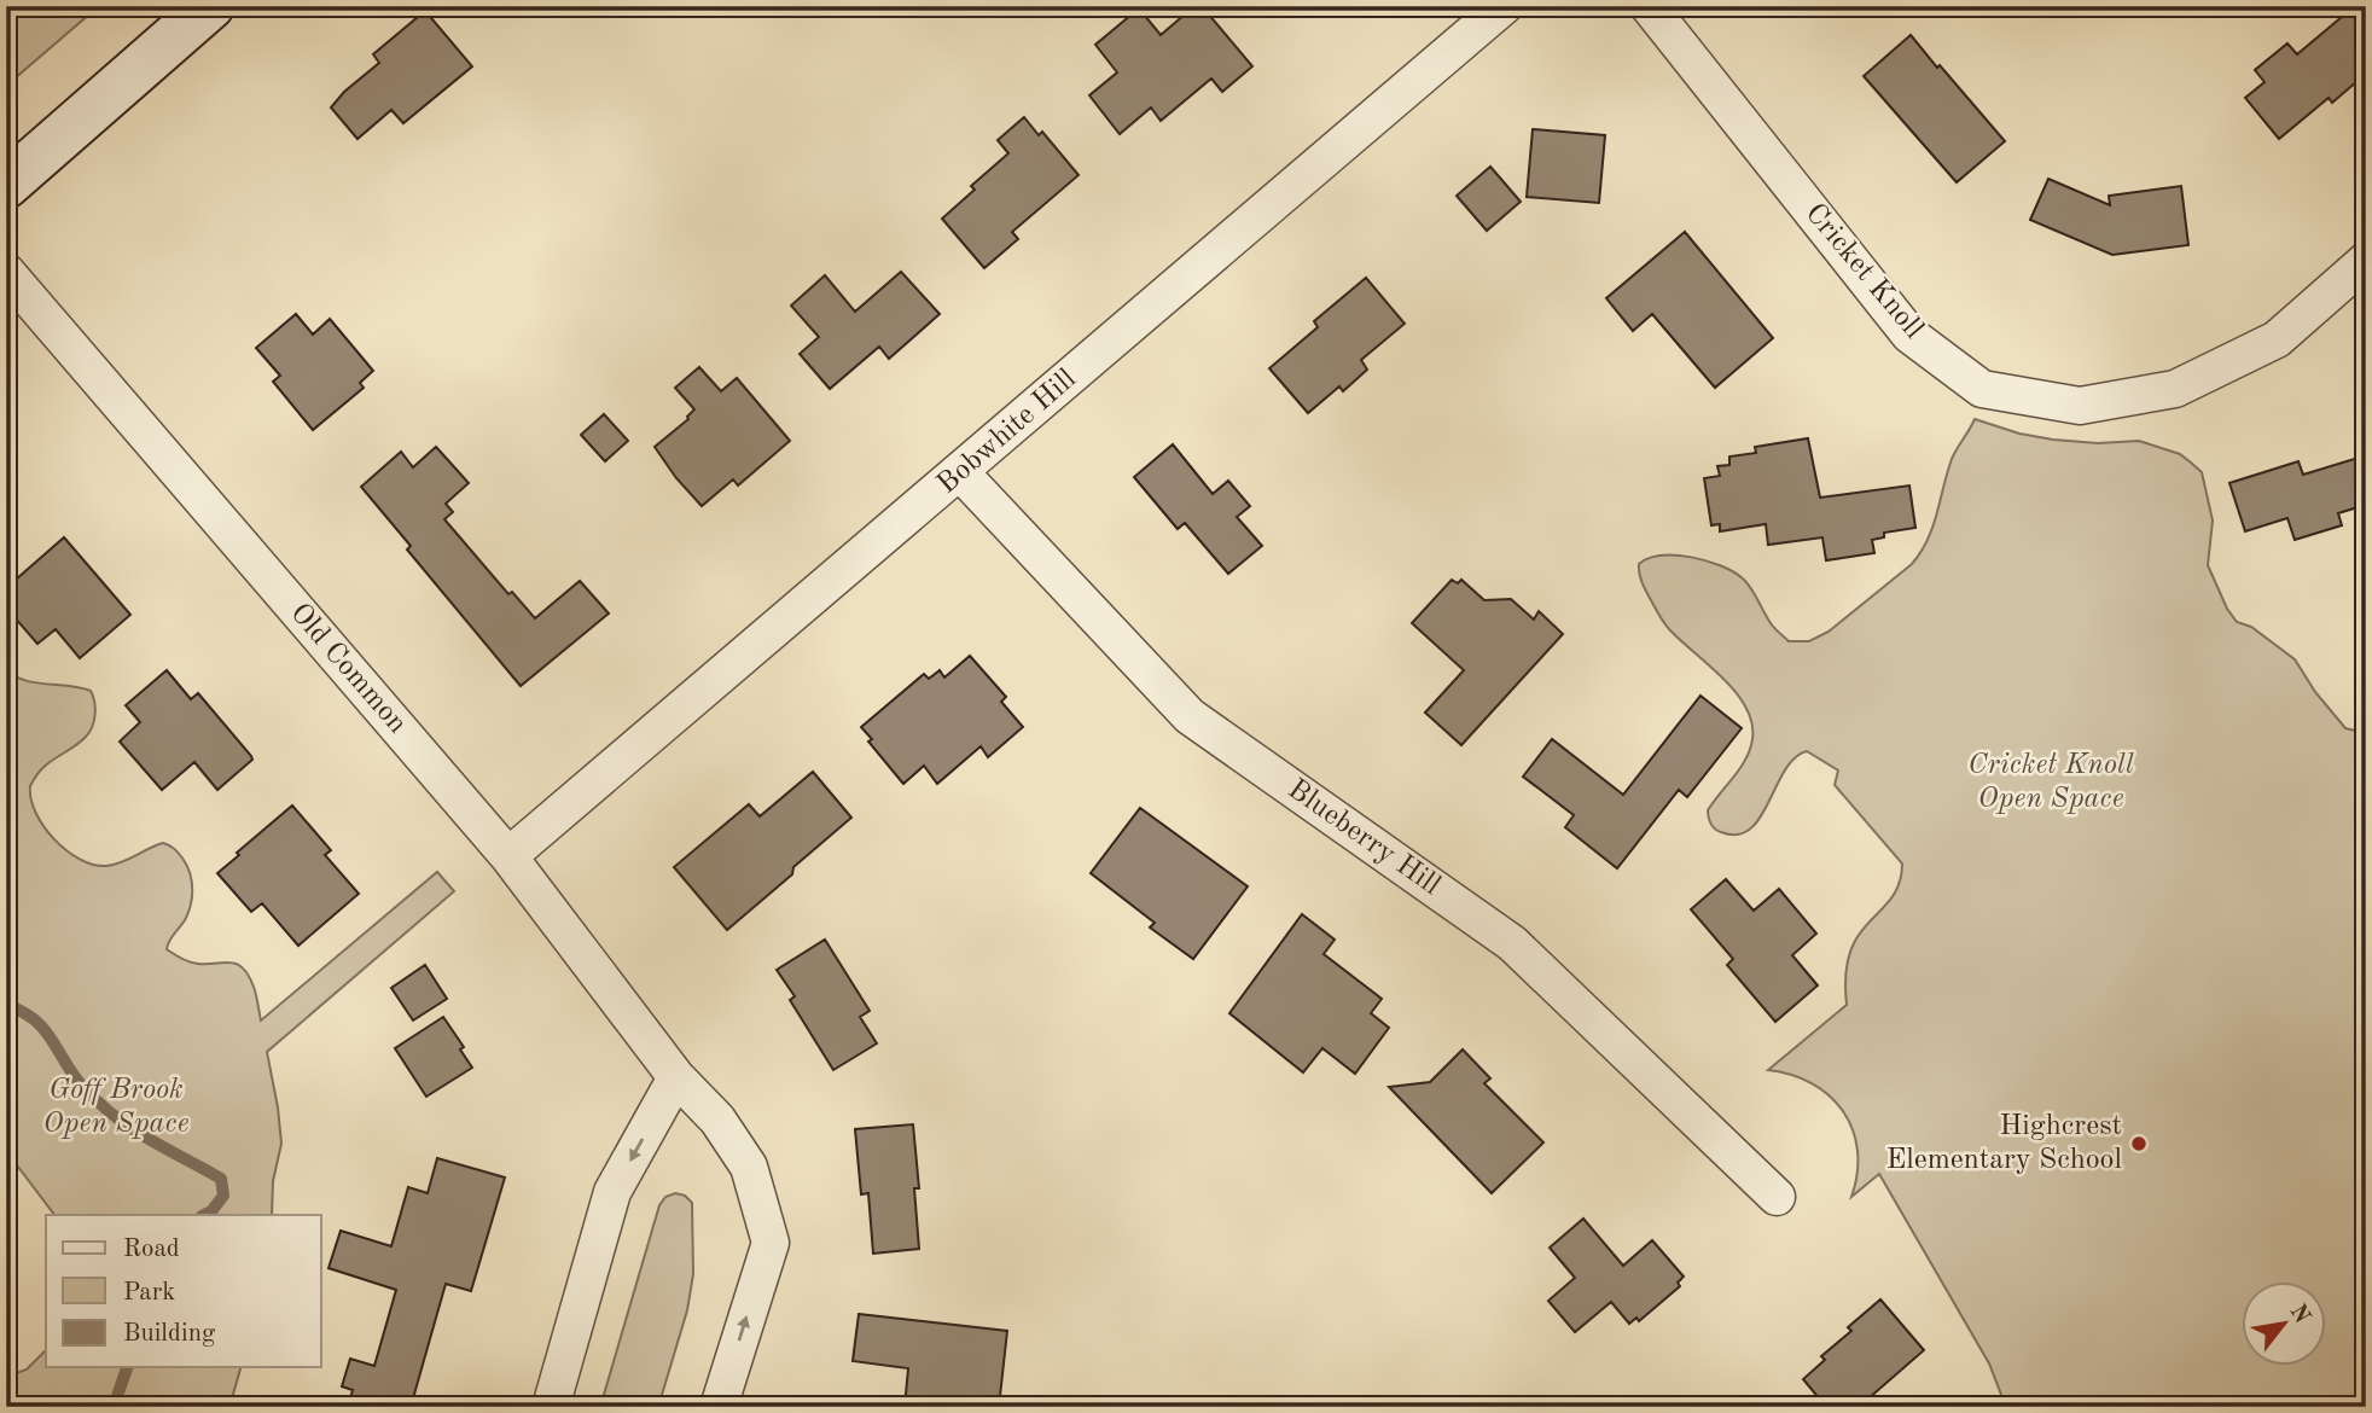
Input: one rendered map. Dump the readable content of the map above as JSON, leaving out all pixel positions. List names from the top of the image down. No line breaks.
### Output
{"streets":{"street":["Cricket Knoll","Bobwhite Hill","Old Common","Blueberry Hill"]},"crossings":[["Bobwhite Hill","Old Common"],["Bobwhite Hill","Blueberry Hill"]],"parks":["Cricket Knoll Open Space","Goff Brook Open Space"],"places":["Highcrest Elementary School"],"legend":["Road","Park","Building"],"north":"top right"}
